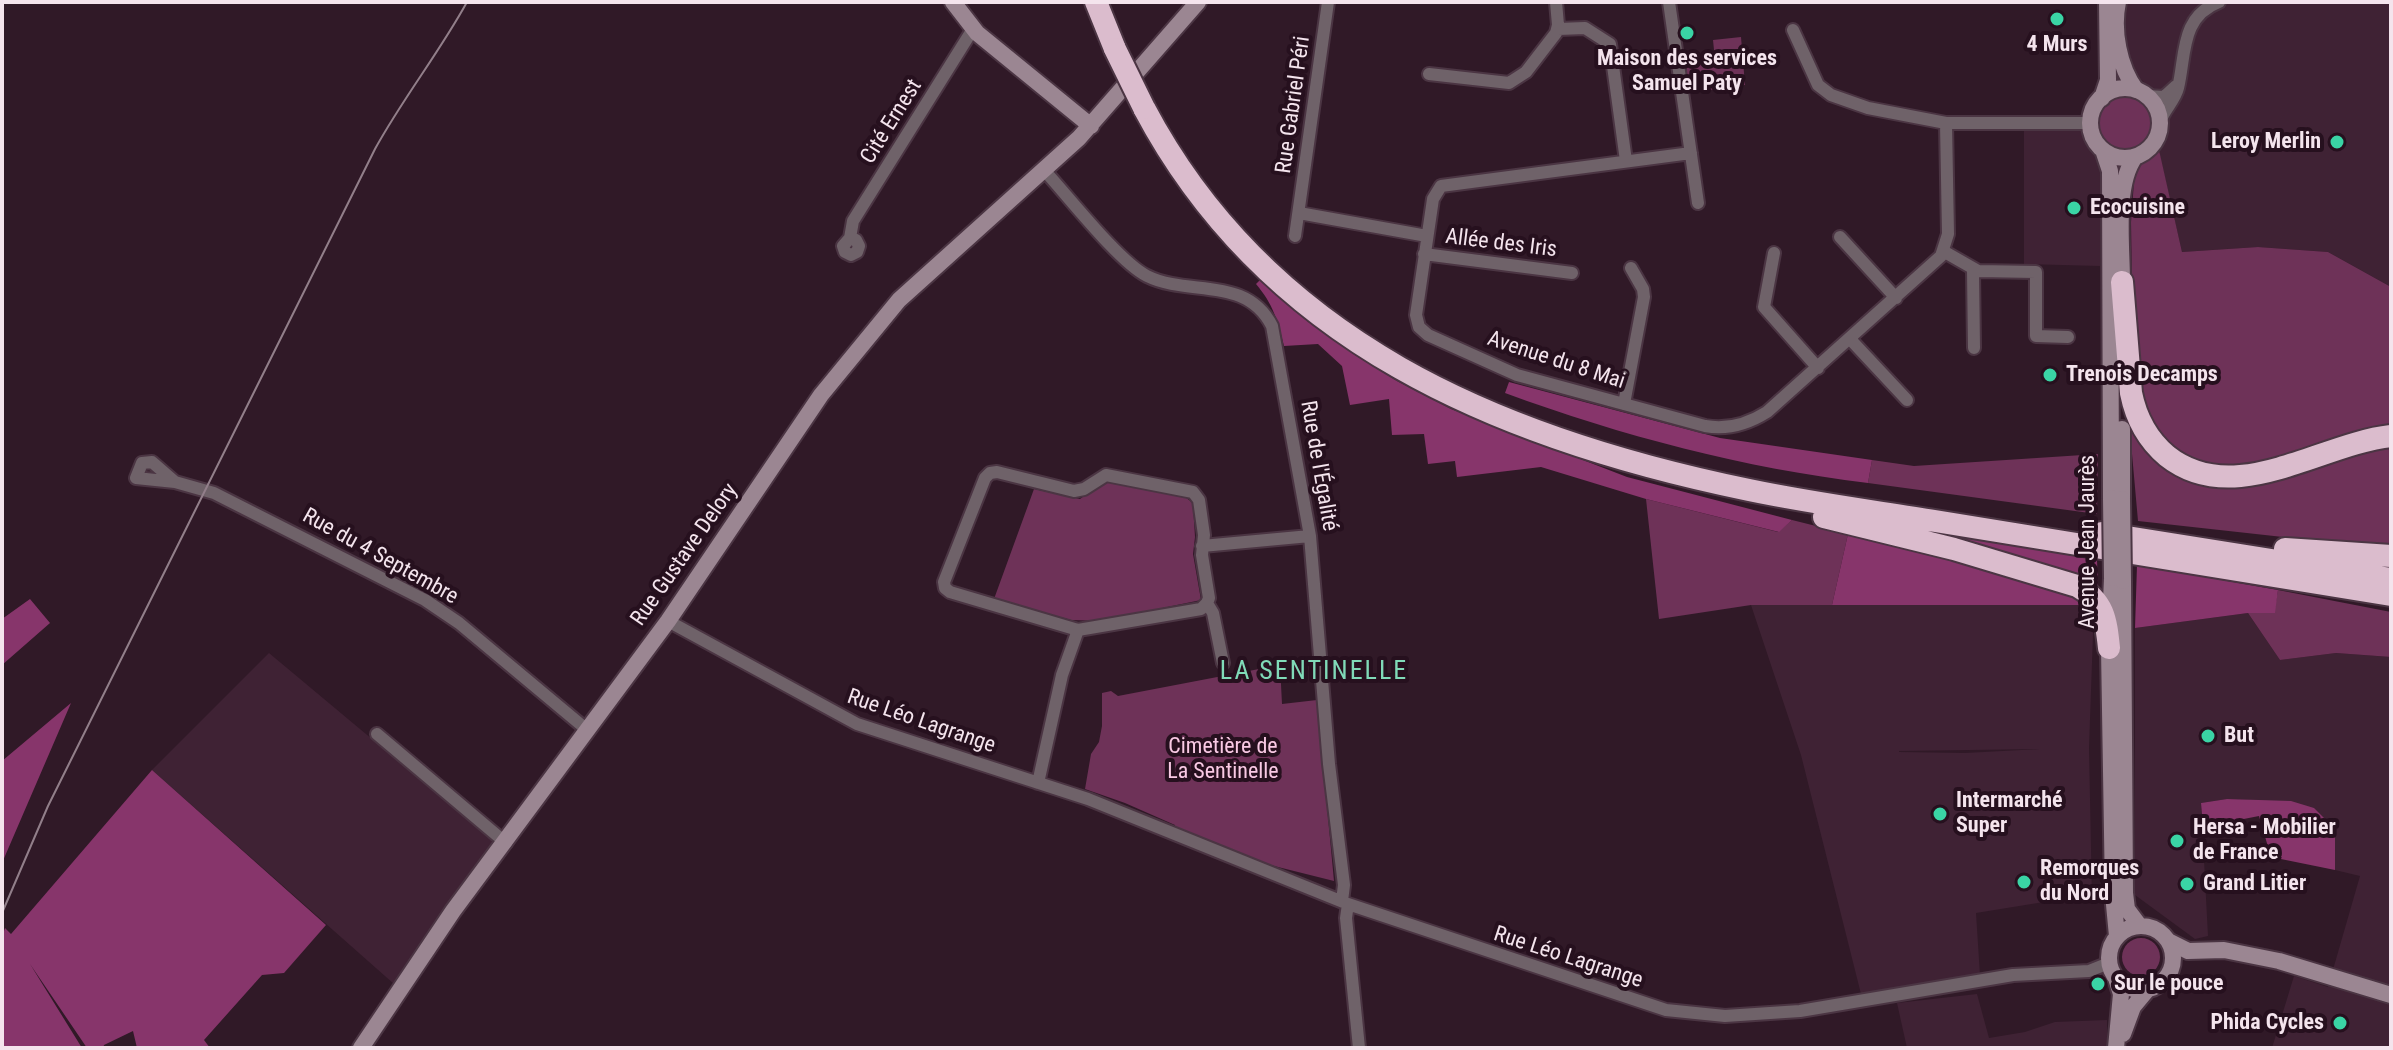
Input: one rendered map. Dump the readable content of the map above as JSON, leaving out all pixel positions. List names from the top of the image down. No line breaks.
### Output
{"streets":{"main road":["Avenue Jean Jaurès","Rue Gustave Delory"],"street":["Rue Gabriel Péri","Cité Ernest","Allée des Iris","Avenue du 8 Mai","Rue de l'Égalité","Rue du 4 Septembre","Rue Léo Lagrange"]},"crossings":[["Allée des Iris","Avenue du 8 Mai"],["Rue de l'Égalité","Rue Gustave Delory"],["Rue de l'Égalité","Rue Léo Lagrange"],["Avenue Jean Jaurès","Rue Léo Lagrange"],["Rue Gustave Delory","Rue du 4 Septembre"],["Rue Gustave Delory","Rue Léo Lagrange"]],"districts":["LA SENTINELLE"],"parks":["Cimetière de La Sentinelle"],"places":["4 Murs","Maison des services Samuel Paty","Leroy Merlin","Ecocuisine","Trenois Decamps","But","Intermarché Super","Hersa - Mobilier de France","Remorques du Nord","Grand Litier","Sur le pouce","Phida Cycles"]}
